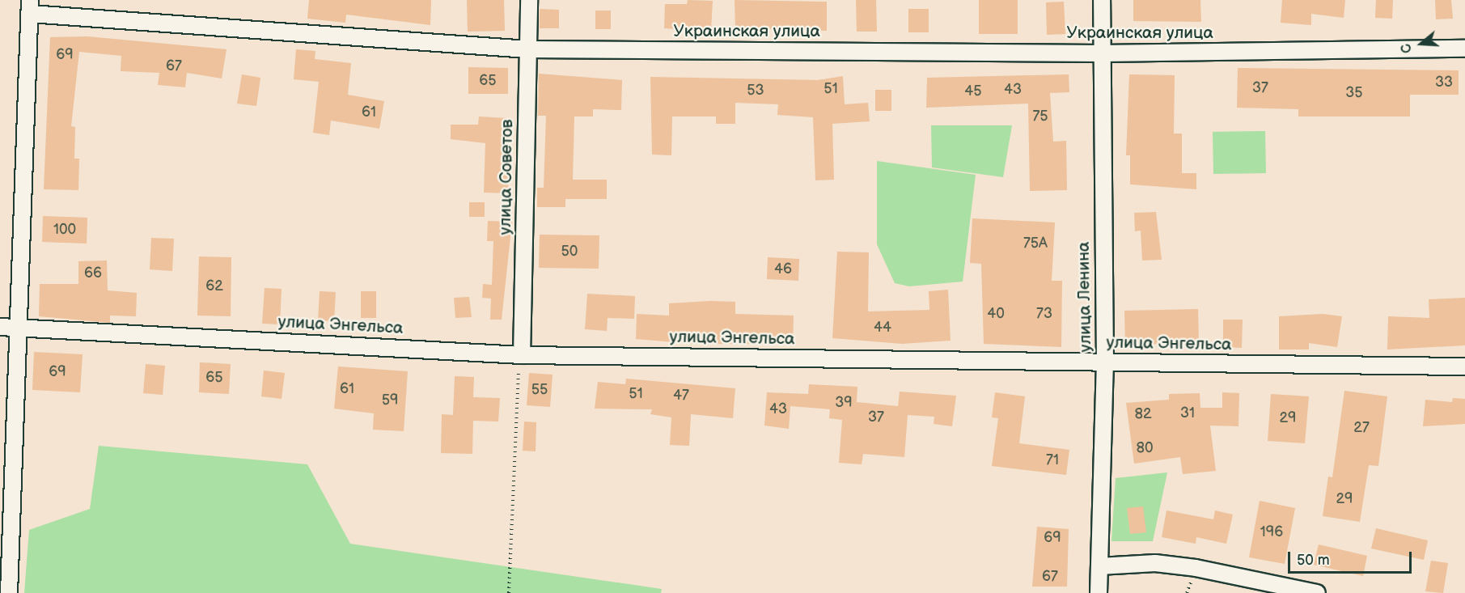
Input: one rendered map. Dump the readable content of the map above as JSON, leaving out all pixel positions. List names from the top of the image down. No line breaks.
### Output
{"streets":{"street":["Украинская улица","улица Советов","улица Ленина","улица Энгельса"]},"crossings":[["Украинская улица","улица Советов"],["Украинская улица","улица Ленина"],["улица Советов","улица Энгельса"],["улица Ленина","улица Энгельса"]],"house_numbers":["69","67","65","33","37","51","43","53","45","35","61","75","100","75А","50","46","66","62","40","73","44","69","65","61","55","51","47","59","39","43","31","82","37","29","27","80","71","29","196","69","67"],"scale_bar":"50 m","north":"left"}
